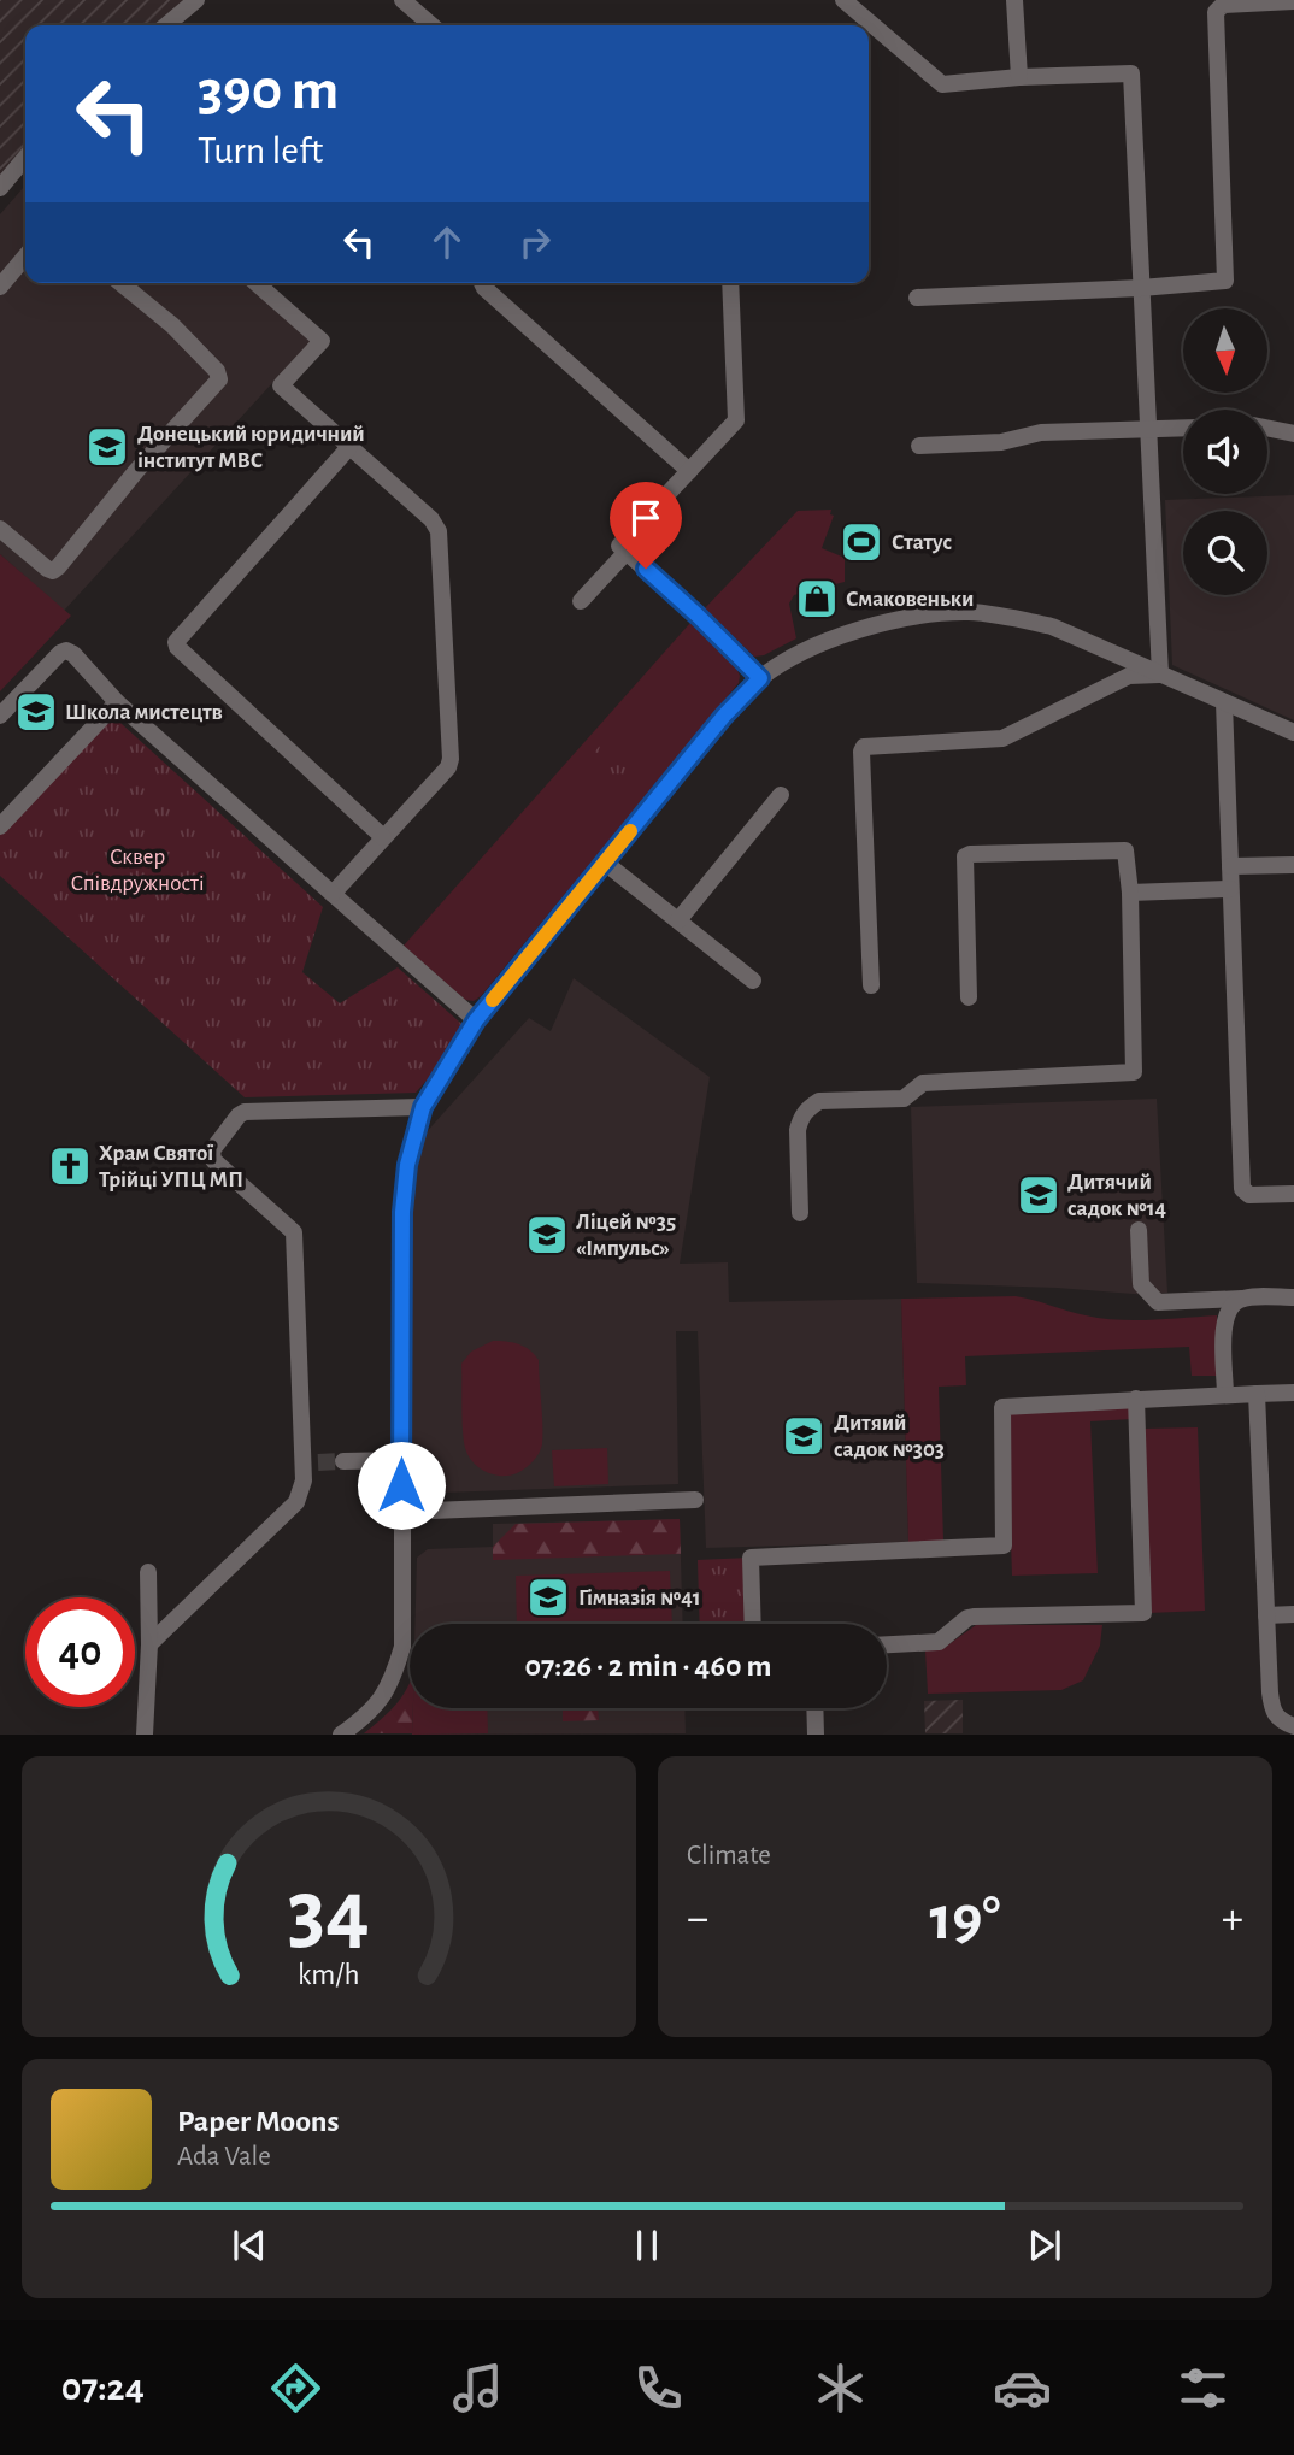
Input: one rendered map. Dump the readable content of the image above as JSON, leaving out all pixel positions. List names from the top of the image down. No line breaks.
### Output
{"parks":["Сквер Співдружності"],"places":{"school or university":["Донецький юридичний інститут МВС","Школа мистецтв","Дитячий садок №14","Ліцей №35 «Імпульс»","Дитяий садок №303","Гімназія №41"],"sports":["Статус"],"shop":["Смаковеньки"],"church":["Храм Святої Трійці УПЦ МП"]},"north":"bottom","page":{"turn":["390 m","Turn left"],"limit":"40","trip":"07:26 · 2 min · 460 m","tile":"Climate","heat":["−","19°","+"],"song":["Paper Moons","Ada Vale"],"tabs":"07:24","gauge":["34","km/h"]}}
